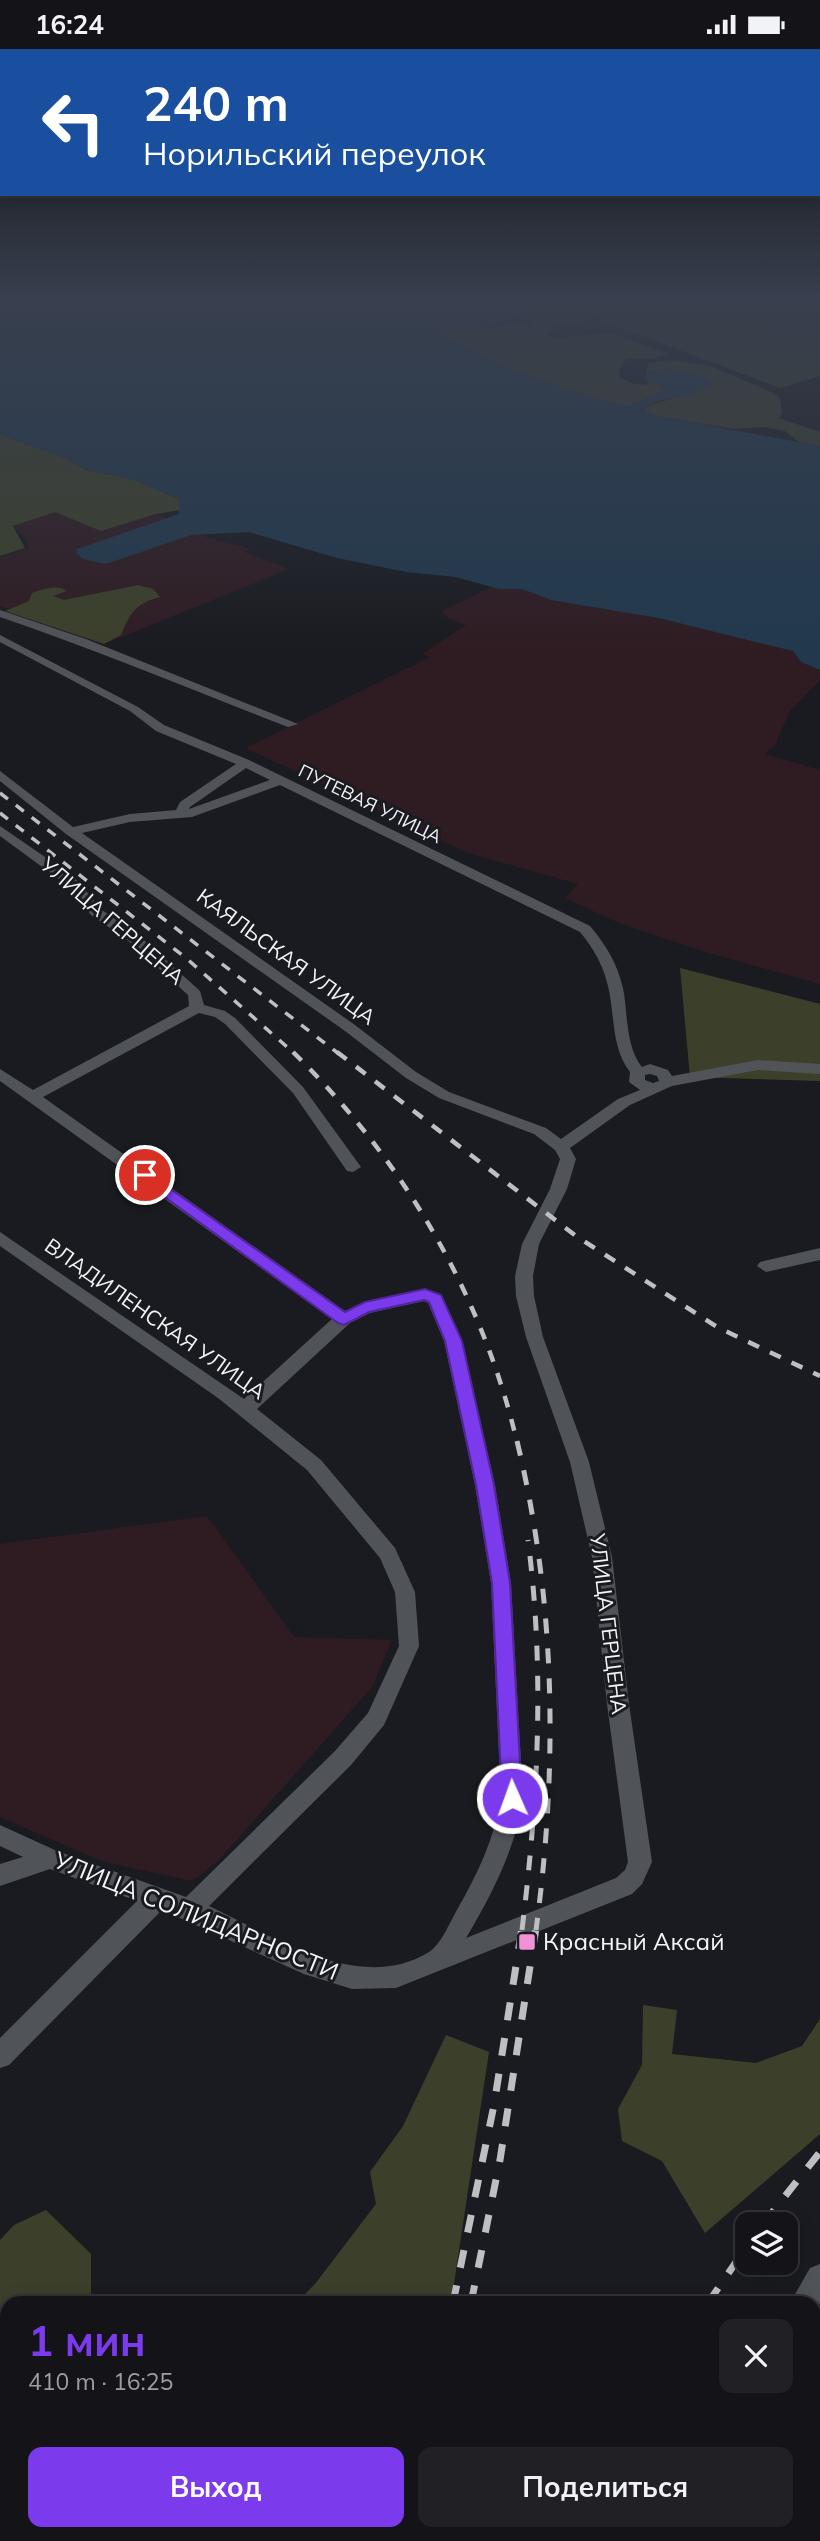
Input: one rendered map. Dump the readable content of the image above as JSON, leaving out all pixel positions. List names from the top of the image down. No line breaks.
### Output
{"streets":{"street":["ПУТЕВАЯ УЛИЦА","УЛИЦА ГЕРЦЕНА","КАЯЛЬСКАЯ УЛИЦА","ВЛАДИЛЕНСКАЯ УЛИЦА","УЛИЦА СОЛИДАРНОСТИ"]},"crossings":[["УЛИЦА ГЕРЦЕНА","КАЯЛЬСКАЯ УЛИЦА"],["УЛИЦА ГЕРЦЕНА","УЛИЦА СОЛИДАРНОСТИ"],["ВЛАДИЛЕНСКАЯ УЛИЦА","УЛИЦА СОЛИДАРНОСТИ"]],"places":{"transit":["Красный Аксай"]},"page":{"status":"16:24","turn":["240 m","Норильский переулок"],"heading":["1 мин","410 m · 16:25"],"buttons":["Выход","Поделиться"]}}
